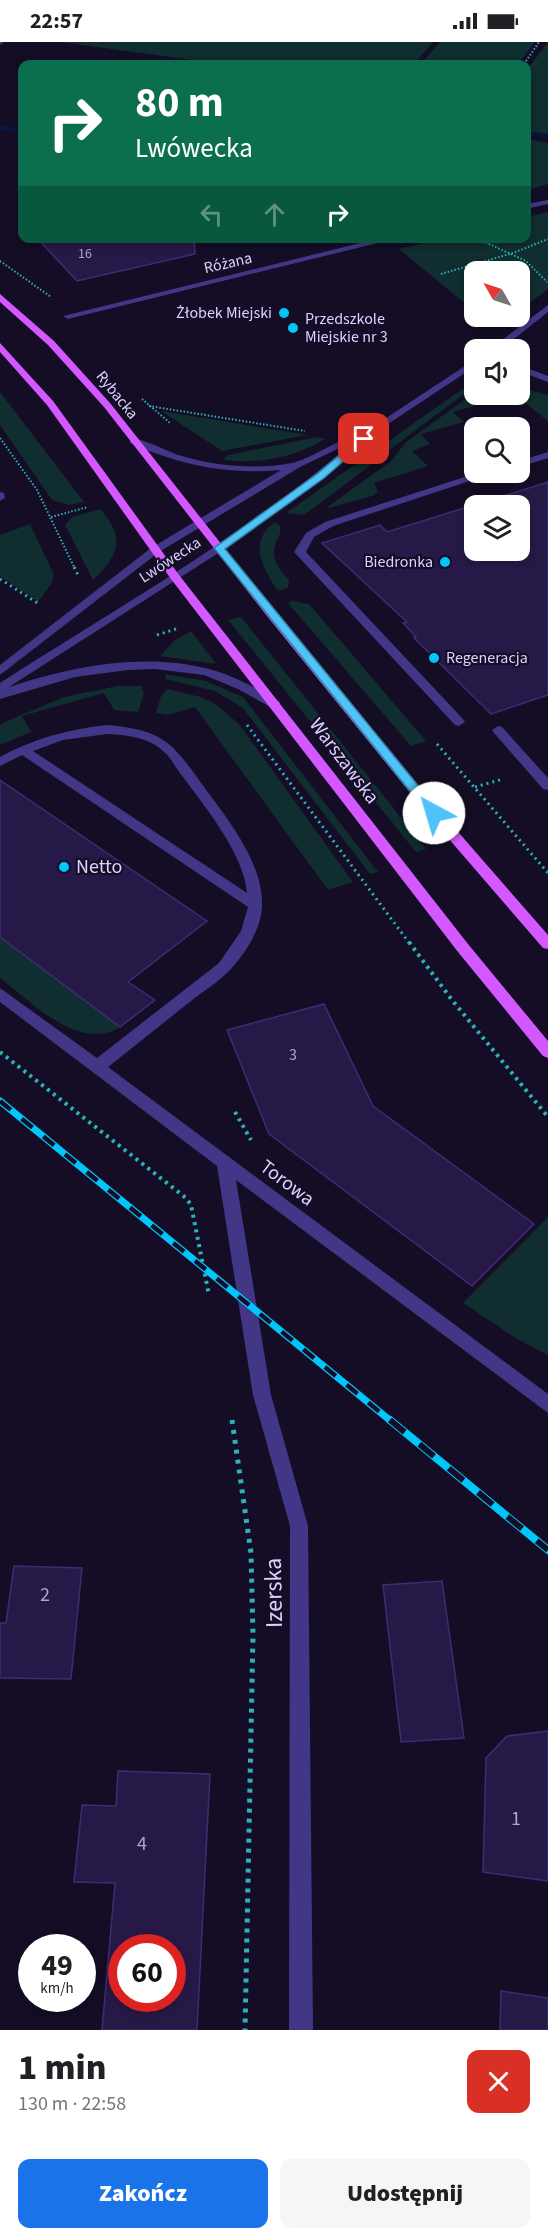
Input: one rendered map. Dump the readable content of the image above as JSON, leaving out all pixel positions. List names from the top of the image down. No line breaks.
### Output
{"streets":{"main road":["Rybacka","Warszawska"],"street":["Różana","Lwówecka","Torowa","Izerska"]},"crossings":[["Rybacka","Lwówecka"],["Rybacka","Warszawska"],["Lwówecka","Warszawska"],["Torowa","Izerska"]],"places":["Żłobek Miejski","Przedszkole Miejskie nr 3","Biedronka","Regeneracja","Netto"],"house_numbers":["16","3","2","1","4"],"north":"top left","page":{"status":"22:57","turn":["80 m","Lwówecka"],"speed":"49 km/h","limit":"60","heading":["1 min","130 m · 22:58"],"buttons":["Zakończ","Udostępnij"]}}
